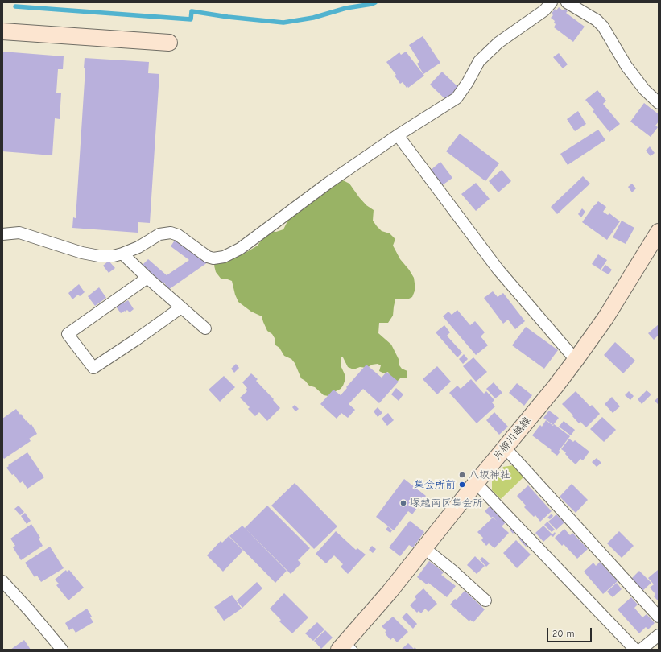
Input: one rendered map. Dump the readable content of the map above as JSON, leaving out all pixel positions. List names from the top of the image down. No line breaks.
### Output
{"streets":{"main road":["片柳川越線"]},"places":["八坂神社","集会所前","塚越南区集会所"],"scale_bar":"20 m"}
